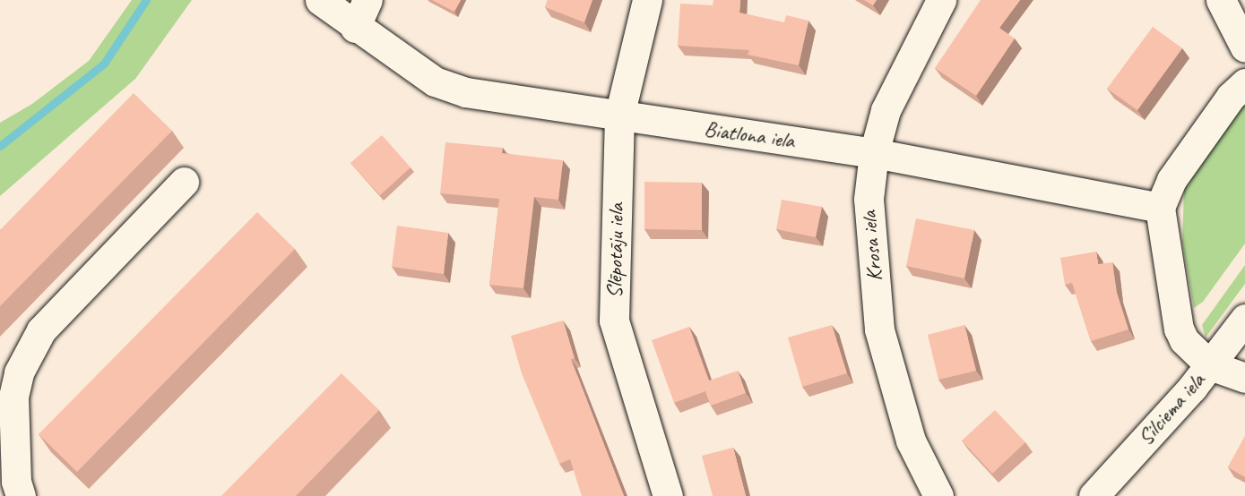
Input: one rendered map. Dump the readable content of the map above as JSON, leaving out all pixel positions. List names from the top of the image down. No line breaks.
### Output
{"streets":{"street":["Biatlona iela","Krosa iela","Slēpotāju iela","Silciema iela"]},"crossings":[["Biatlona iela","Krosa iela"],["Biatlona iela","Slēpotāju iela"]]}
